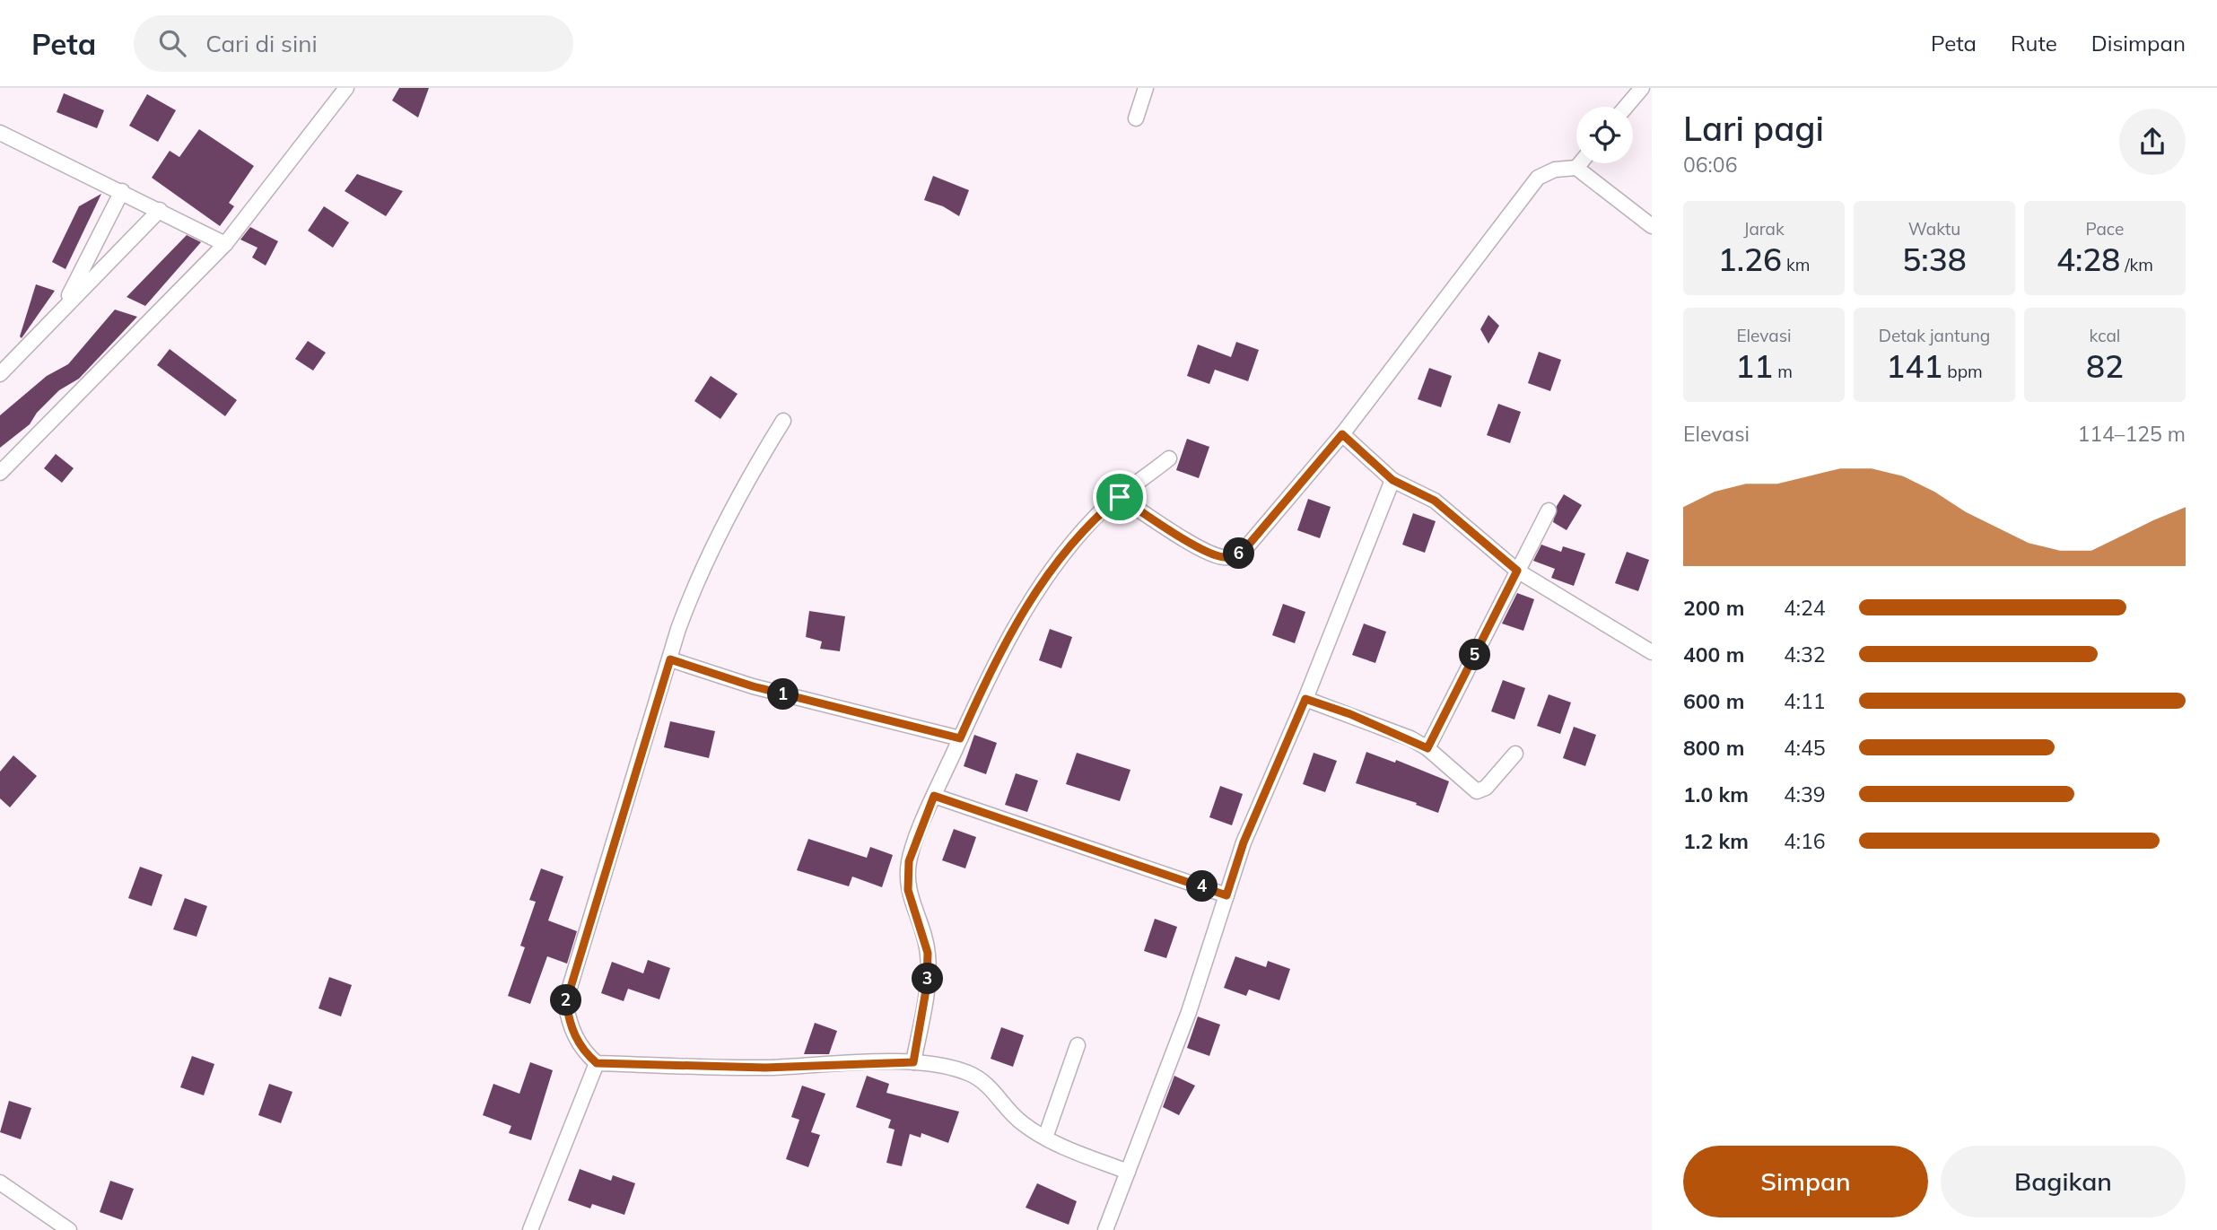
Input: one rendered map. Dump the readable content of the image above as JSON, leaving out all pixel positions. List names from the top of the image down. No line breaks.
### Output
{"page":{"header":"Peta","search":"Cari di sini","nav":["Peta","Rute","Disimpan"],"heading":["Lari pagi","06:06"],"stats":[["Jarak","1.26 km"],["Waktu","5:38"],["Pace","4:28 /km"],["Elevasi","11 m"],["Detak jantung","141 bpm"],["kcal","82"]],"chart":["Elevasi","114–125 m"],"pins":["6","5","1","4","3","2"],"list":[{"name":"200 m","note":"4:24"},{"name":"400 m","note":"4:32"},{"name":"600 m","note":"4:11"},{"name":"800 m","note":"4:45"},{"name":"1.0 km","note":"4:39"},{"name":"1.2 km","note":"4:16"}],"buttons":["Simpan","Bagikan"]}}
